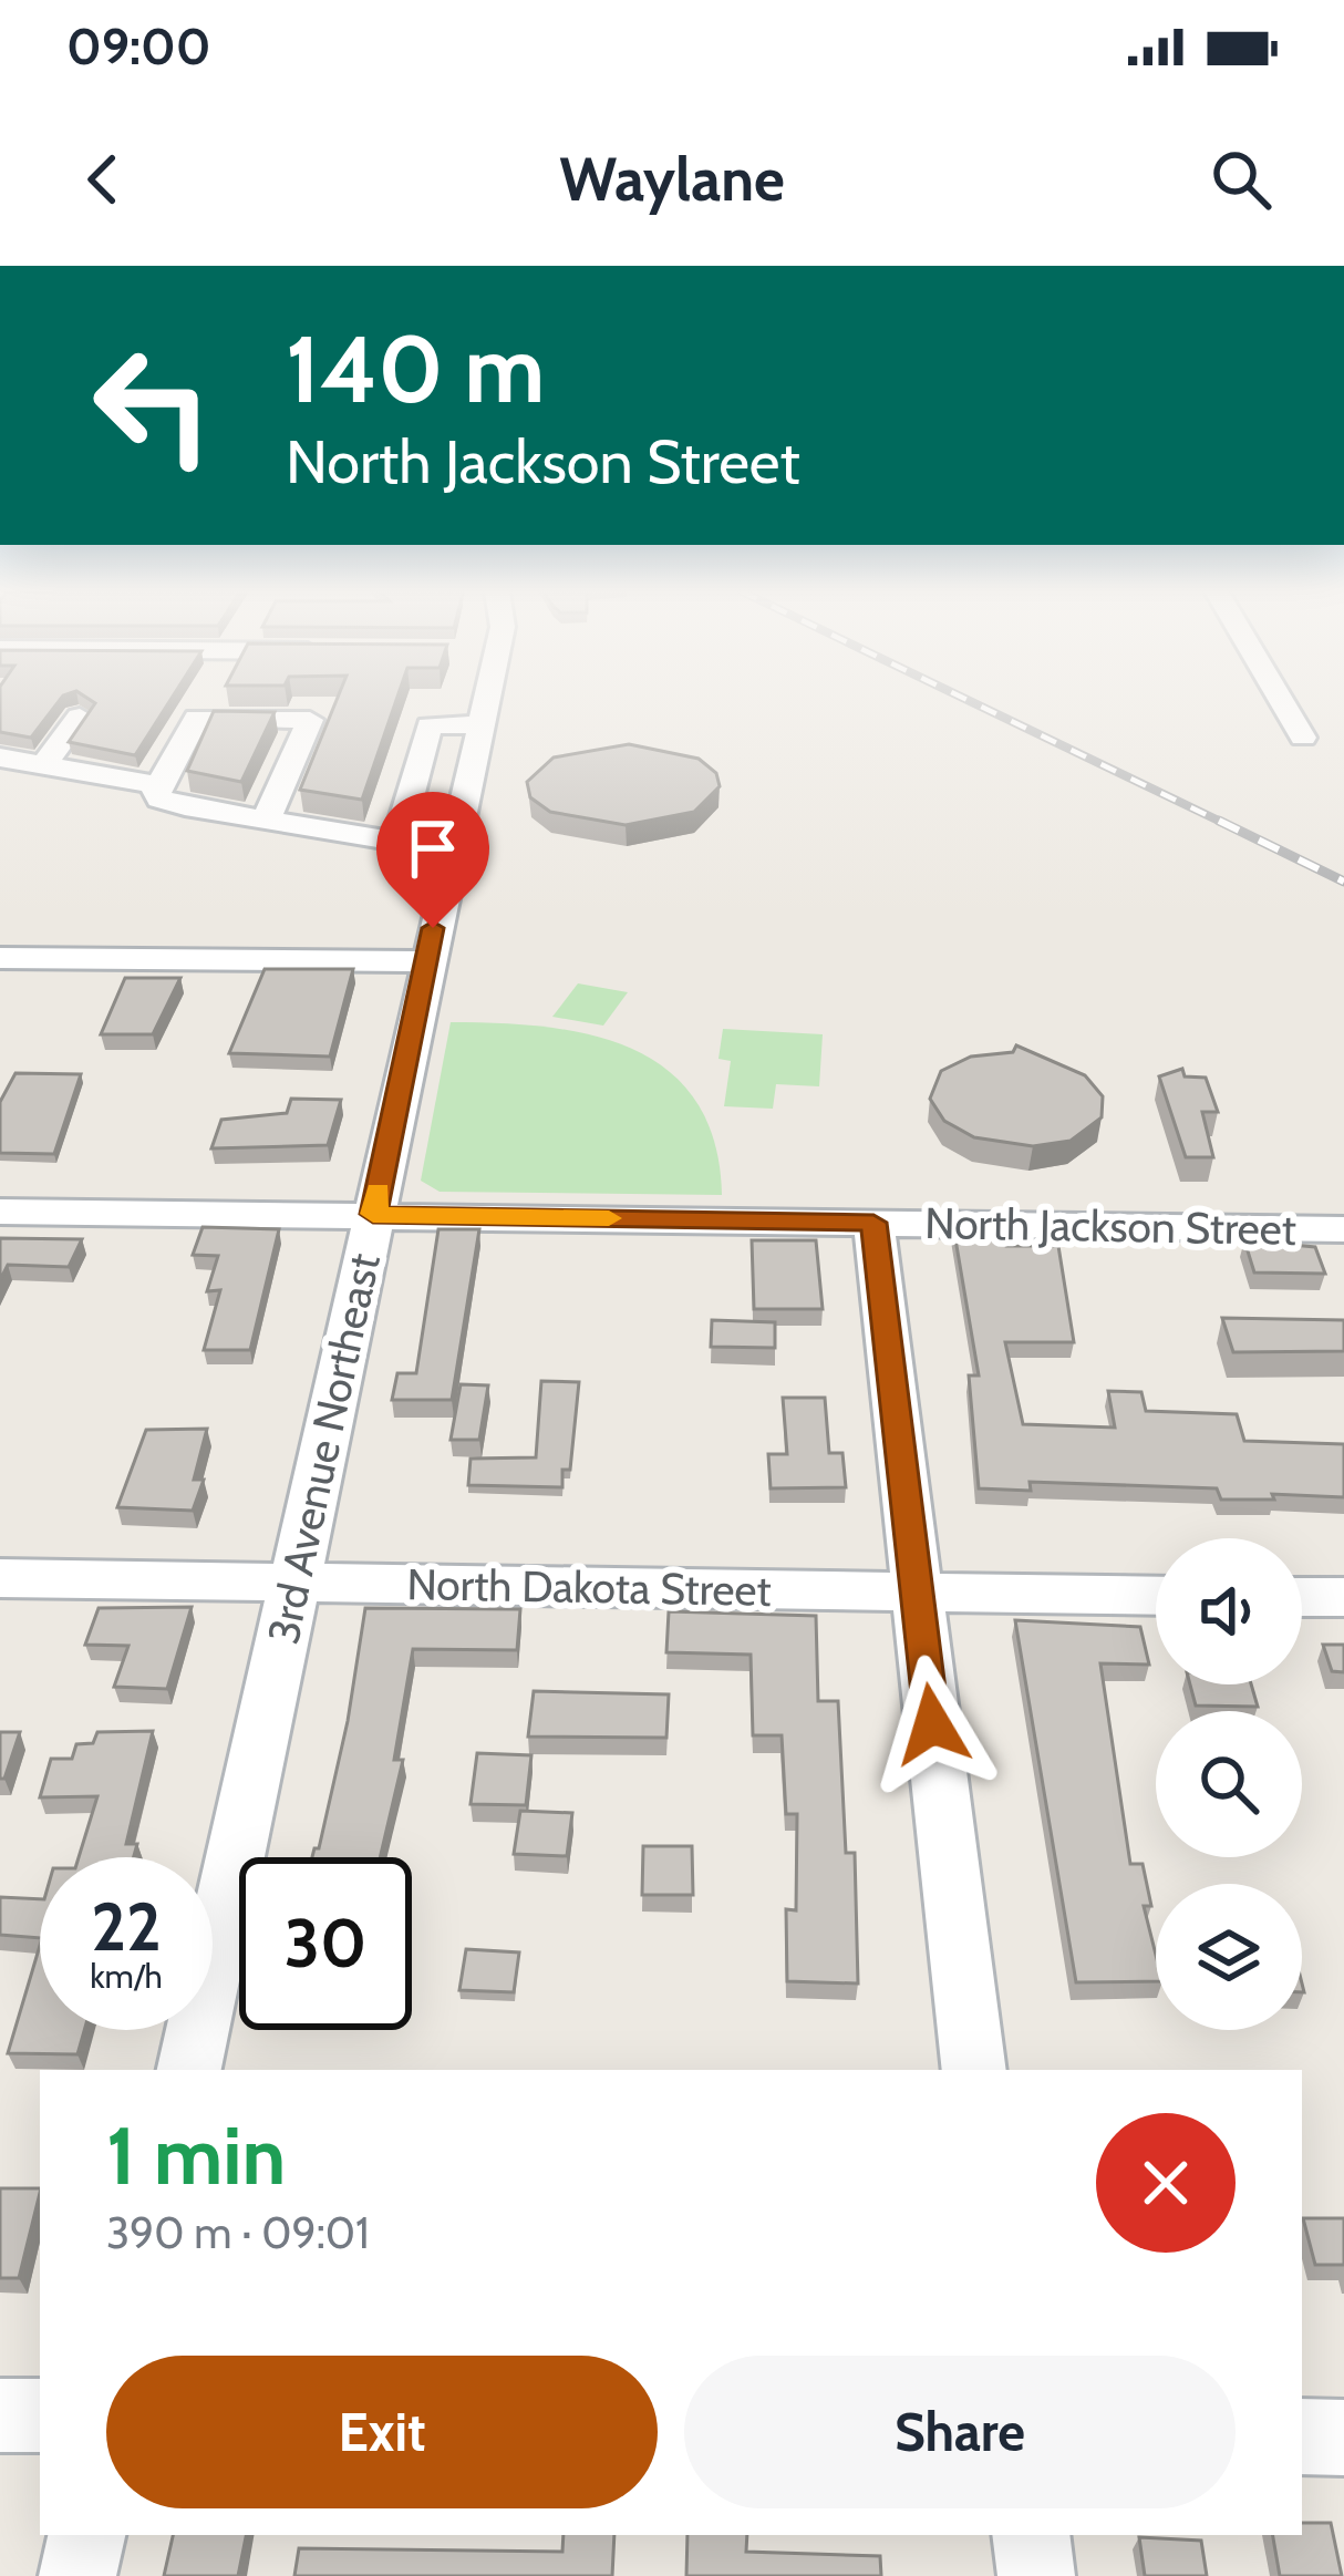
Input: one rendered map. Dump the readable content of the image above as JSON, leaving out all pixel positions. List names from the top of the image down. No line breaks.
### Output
{"streets":{"street":["North Jackson Street","3rd Avenue Northeast","North Dakota Street"]},"crossings":[["North Jackson Street","3rd Avenue Northeast"],["3rd Avenue Northeast","North Dakota Street"]],"page":{"status":"09:00","header":"Waylane","turn":["140 m","North Jackson Street"],"speed":"22 km/h","limit":"30","heading":["1 min","390 m · 09:01"],"buttons":["Exit","Share"]}}
